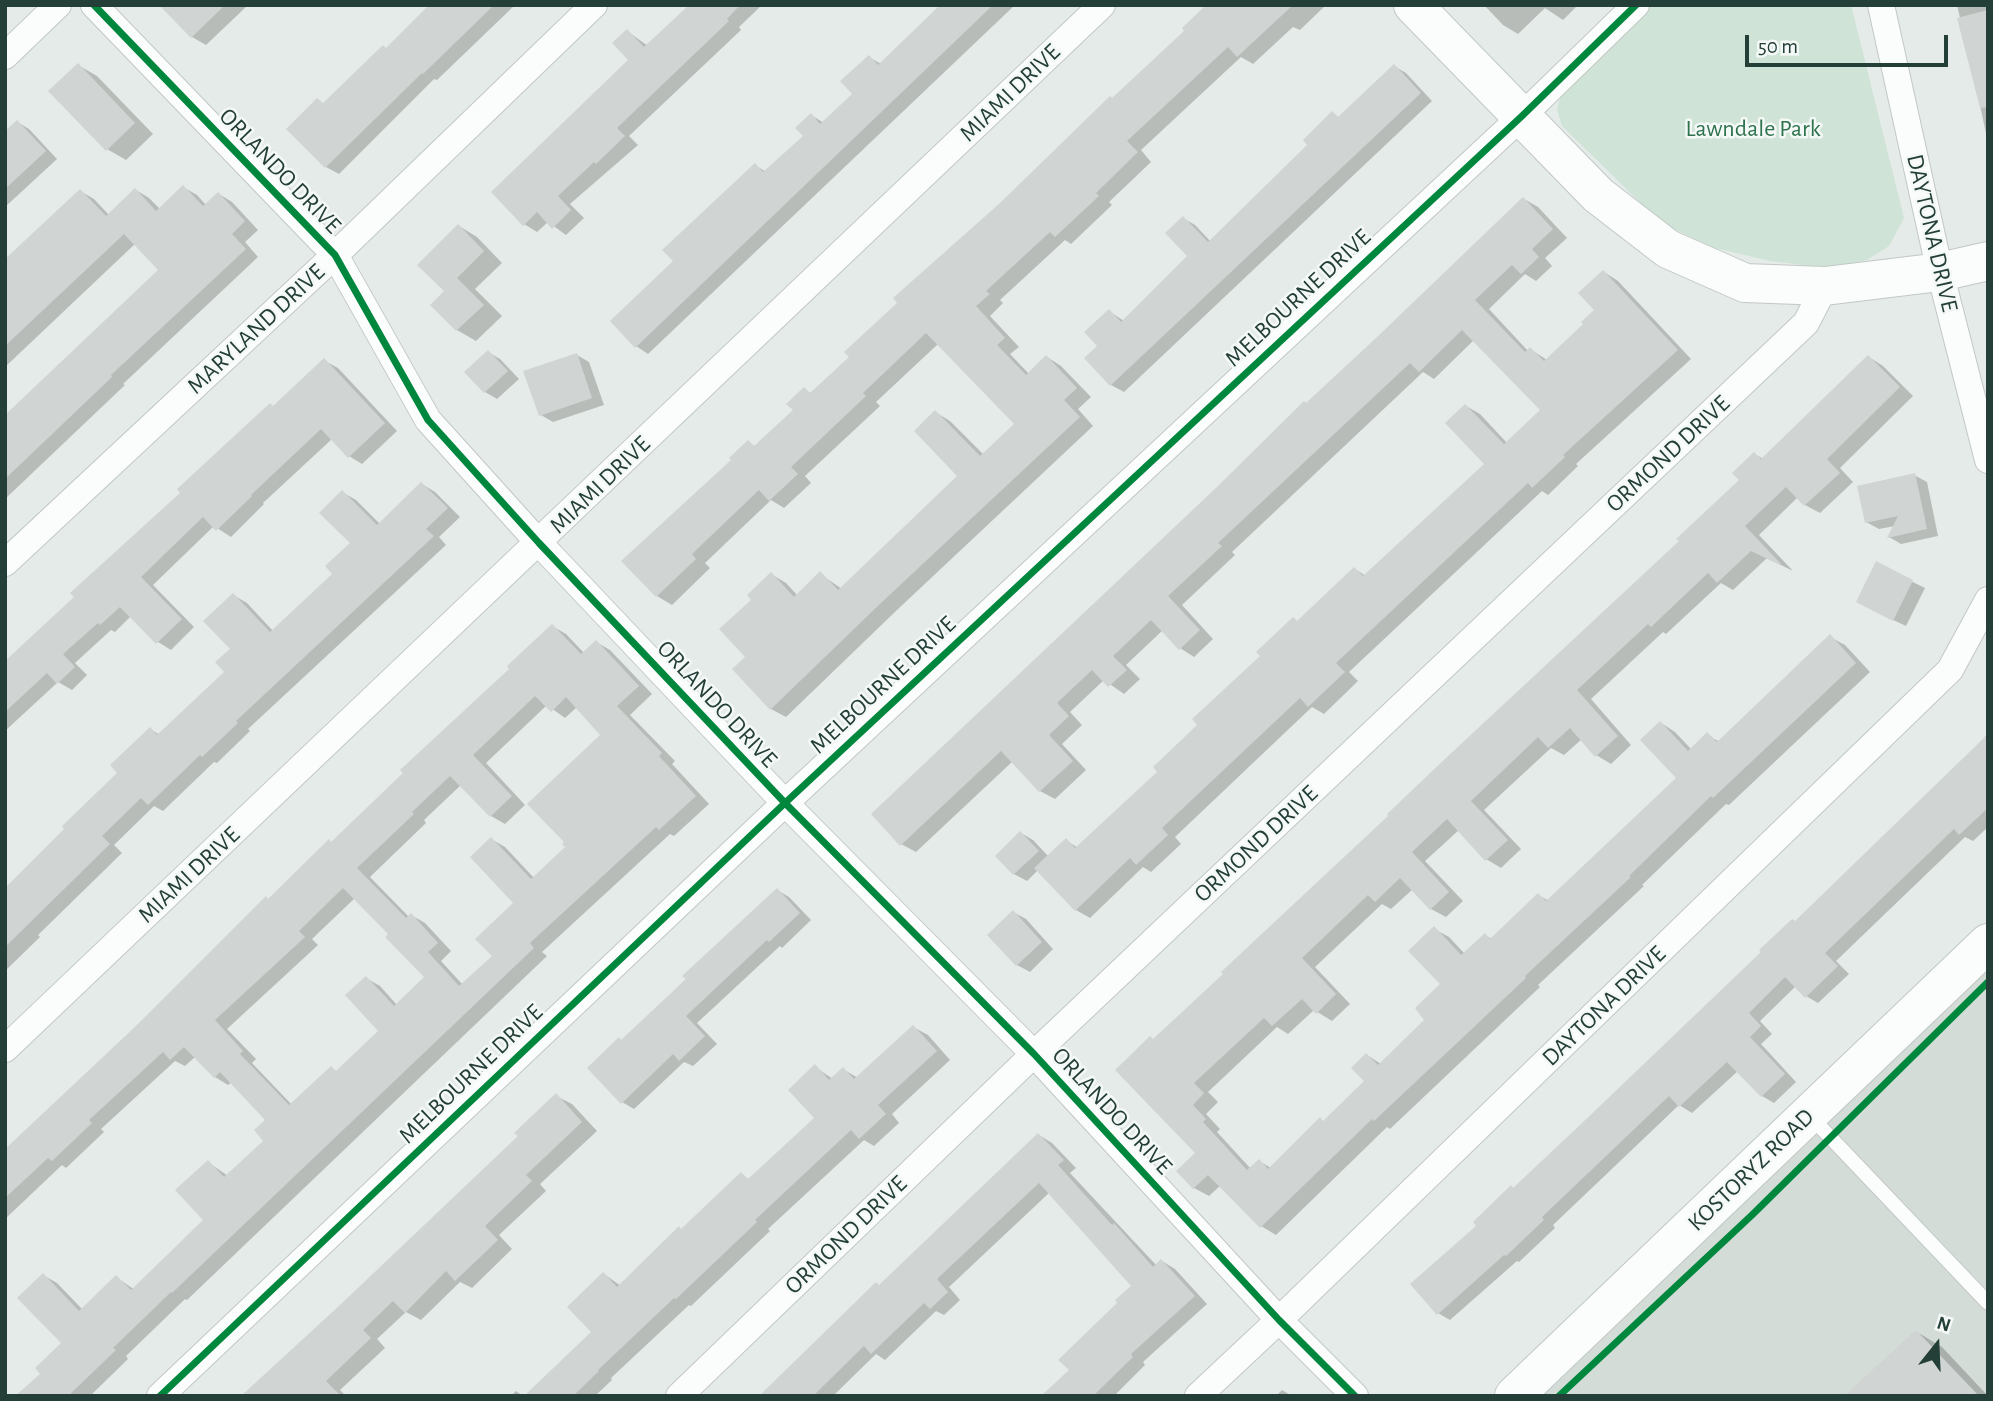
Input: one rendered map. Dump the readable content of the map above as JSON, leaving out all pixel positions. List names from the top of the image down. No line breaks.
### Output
{"streets":{"street":["MIAMI DRIVE","ORLANDO DRIVE","DAYTONA DRIVE","MELBOURNE DRIVE","MARYLAND DRIVE","ORMOND DRIVE","KOSTORYZ ROAD"]},"crossings":[["MIAMI DRIVE","ORLANDO DRIVE"],["ORLANDO DRIVE","DAYTONA DRIVE"],["ORLANDO DRIVE","MELBOURNE DRIVE"],["ORLANDO DRIVE","MARYLAND DRIVE"],["ORLANDO DRIVE","ORMOND DRIVE"]],"parks":["Lawndale Park"],"scale_bar":"50 m","north":"top"}
